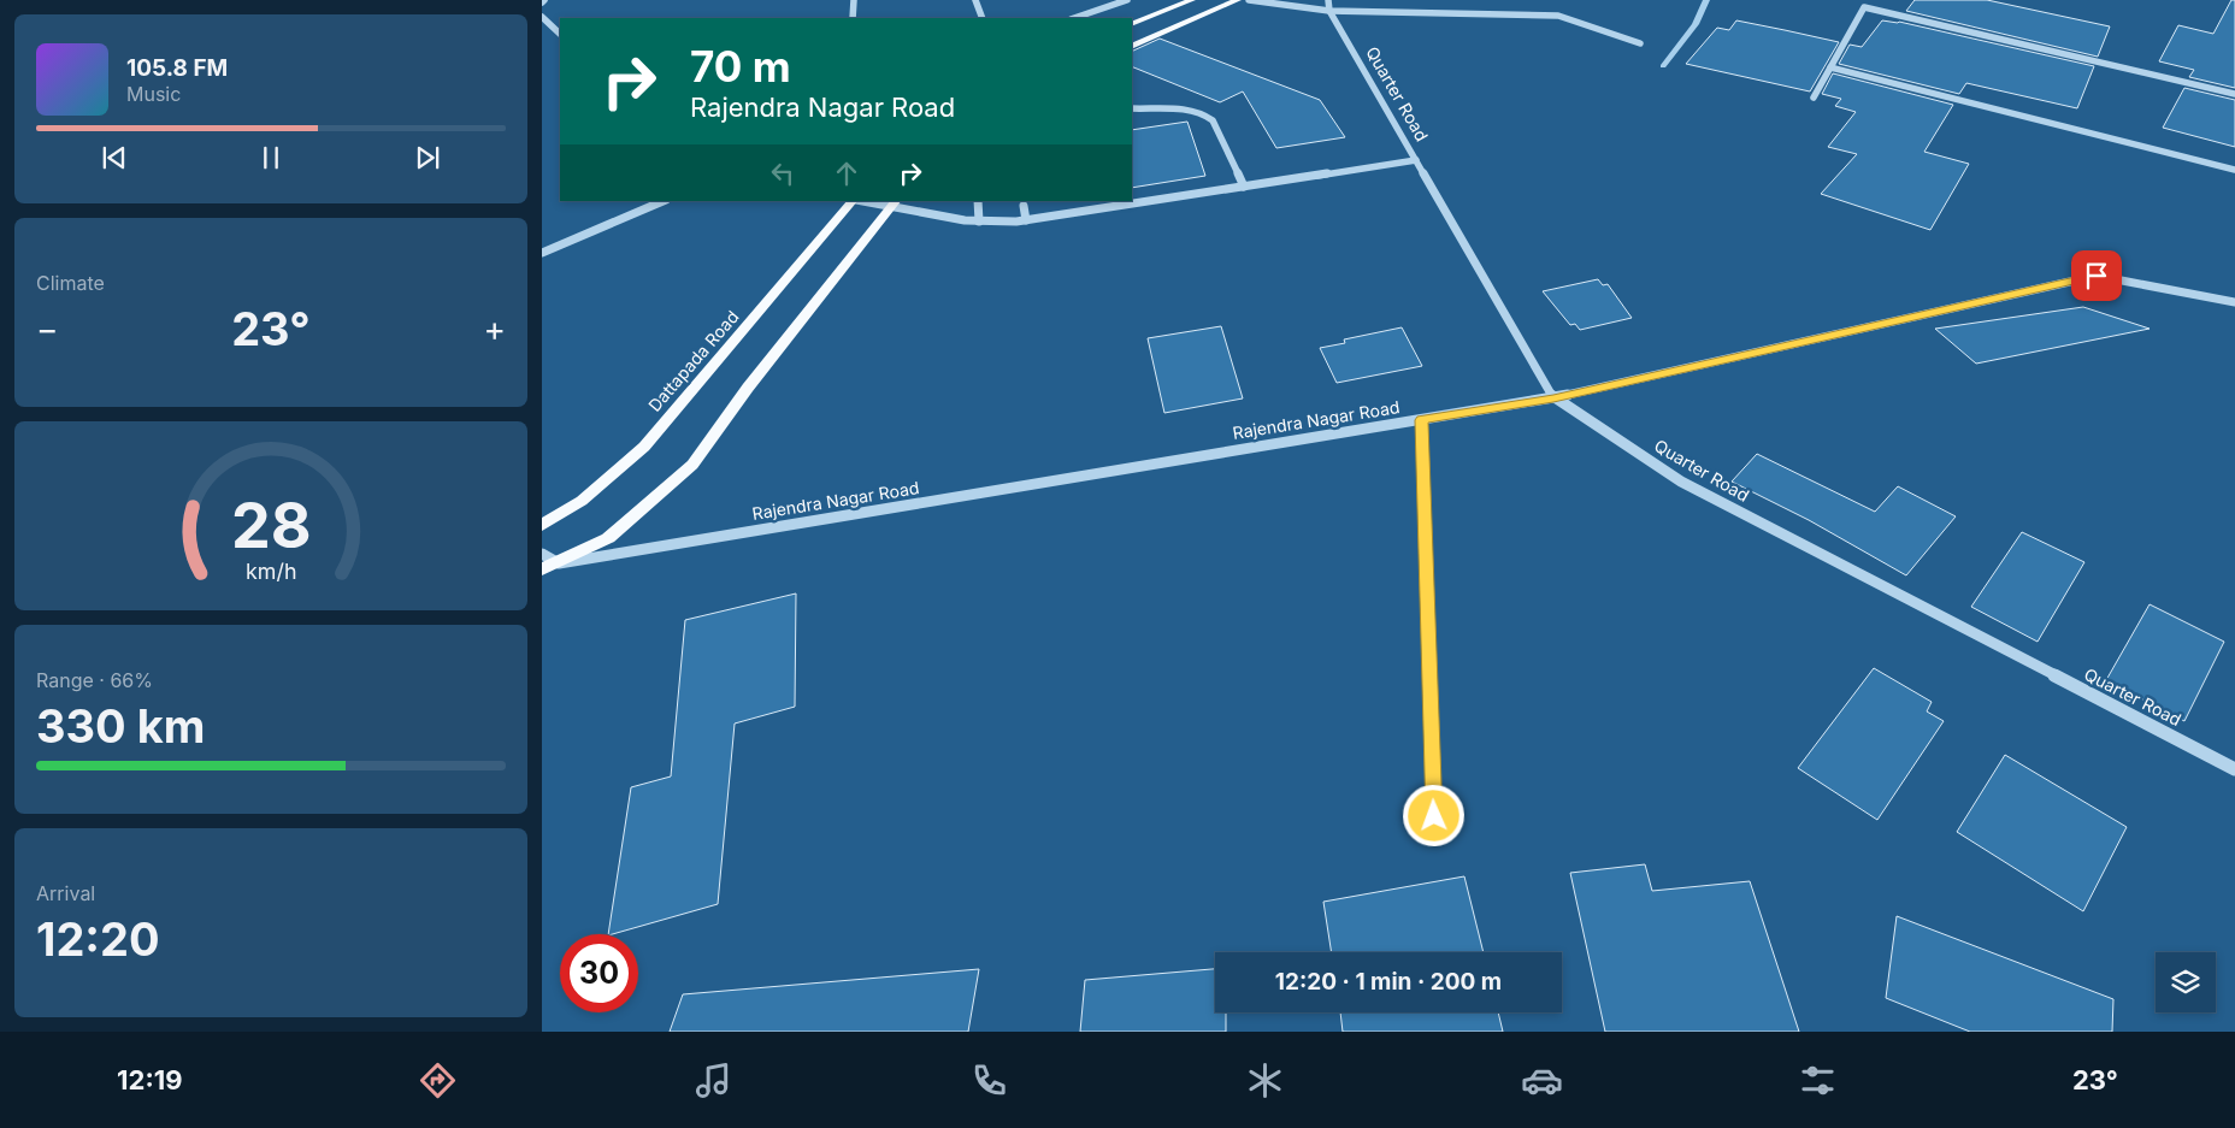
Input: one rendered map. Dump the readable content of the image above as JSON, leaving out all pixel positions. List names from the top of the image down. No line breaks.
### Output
{"streets":{"main road":["Dattapada Road"],"street":["Quarter Road","Rajendra Nagar Road"]},"crossings":[["Quarter Road","Rajendra Nagar Road"]],"page":{"turn":["70 m","Rajendra Nagar Road"],"song":["105.8 FM","Music"],"tile":["Climate",["Range · 66%","330 km"],["Arrival","12:20"]],"heat":["−","23°","+"],"limit":"30","trip":"12:20 · 1 min · 200 m","tabs":["12:19","23°"],"gauge":["28","km/h"]}}
